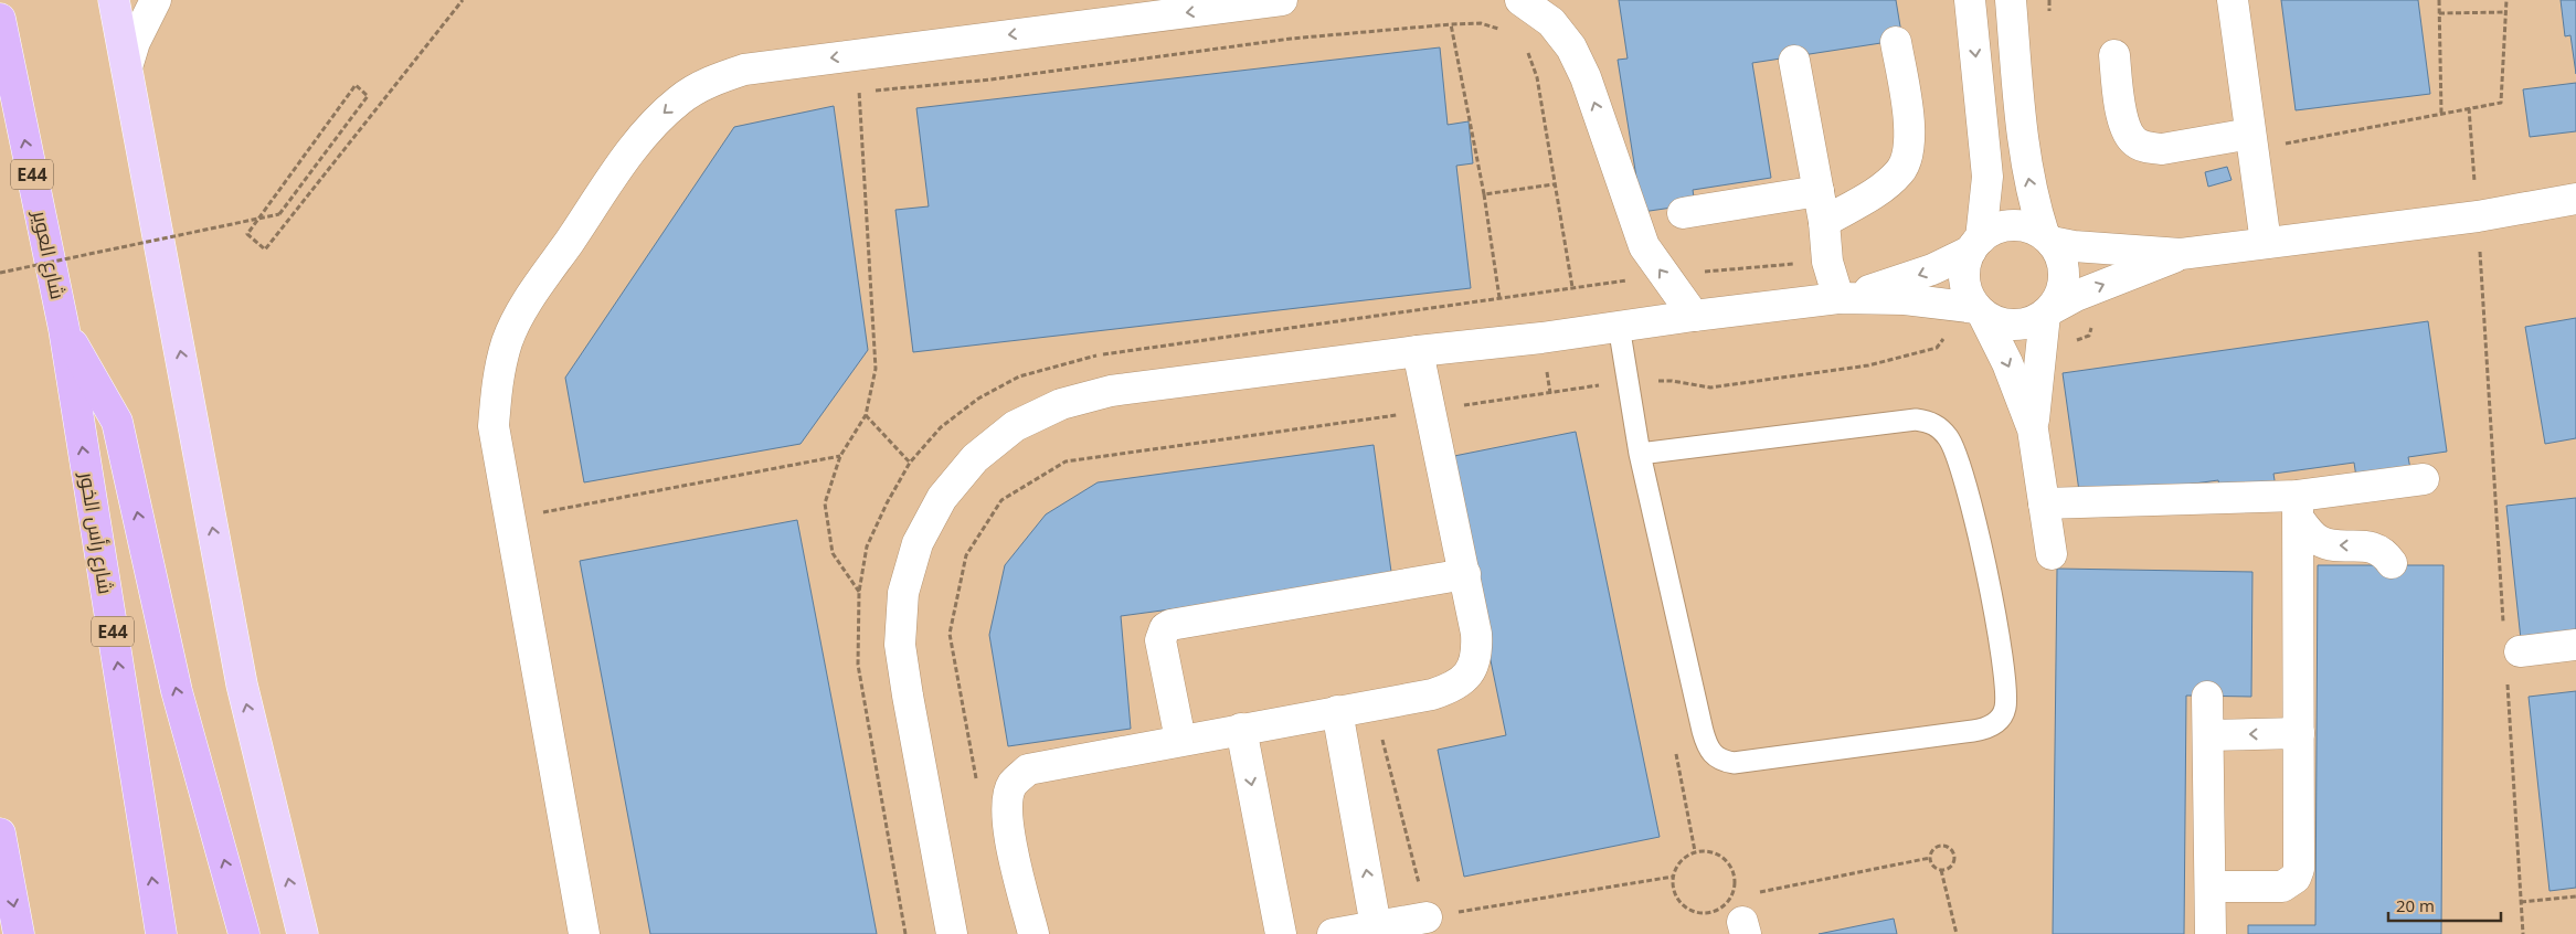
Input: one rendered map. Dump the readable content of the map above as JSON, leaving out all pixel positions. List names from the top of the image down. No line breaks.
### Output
{"streets":{"highway":["E44","شارع العوير","شارع رأس الخور"]},"crossings":[["شارع العوير","شارع رأس الخور"]],"one_way":["شارع العوير"],"scale_bar":"20 m"}
